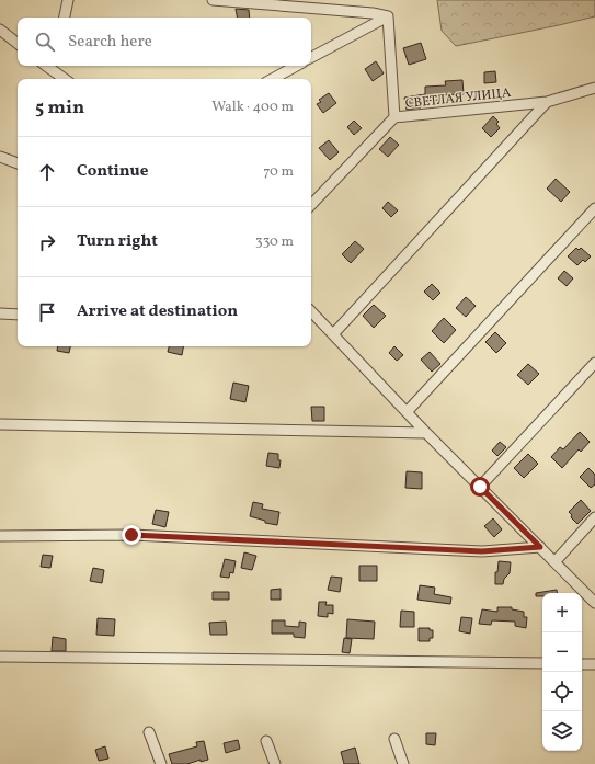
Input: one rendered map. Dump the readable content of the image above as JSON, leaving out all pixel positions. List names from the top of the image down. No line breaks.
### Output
{"streets":{"street":["СВЕТЛАЯ УЛИЦА"]},"page":{"search":"Search here","heading":["5 min","Walk · 400 m"],"list":[["Continue","70 m"],["Turn right","330 m"],"Arrive at destination"],"map_buttons":["+","−"]}}
